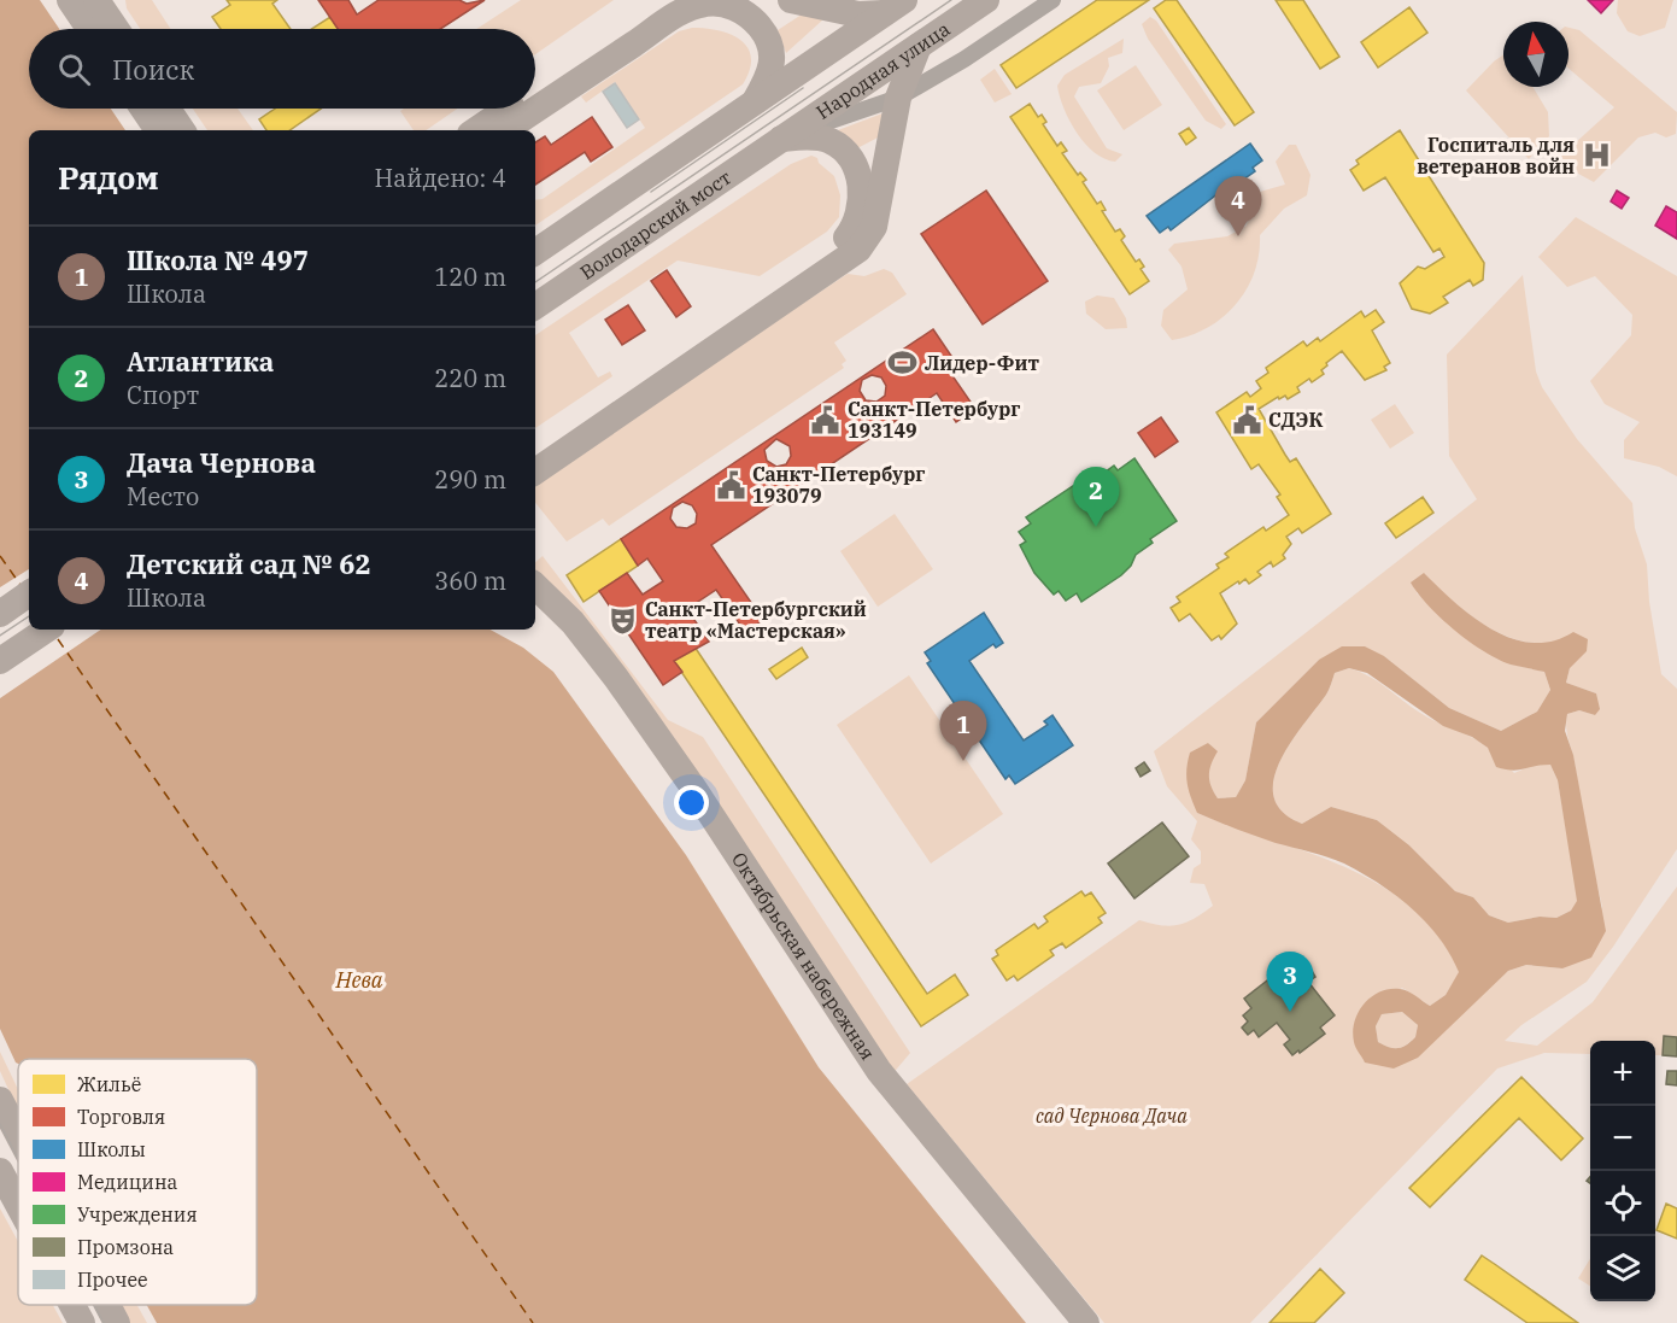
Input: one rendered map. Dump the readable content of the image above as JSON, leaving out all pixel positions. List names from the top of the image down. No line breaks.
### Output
{"streets":{"main road":["Народная улица","Володарский мост","Октябрьская набережная"]},"crossings":[["Народная улица","Володарский мост"]],"water":["Нева"],"parks":["сад Чернова Дача"],"places":{"hospital":["Госпиталь для ветеранов войн"],"sports":["Лидер-Фит"],"public building":["Санкт-Петербург 193149","СДЭК","Санкт-Петербург 193079"],"theatre":["Санкт-Петербургский театр «Мастерская»"]},"legend":["Жильё","Торговля","Школы","Медицина","Учреждения","Промзона","Прочее"],"north":"top","page":{"search":"Поиск","heading":["Рядом","Найдено: 4"],"pins":["4","2","1","3"],"list":[{"mark":"1","name":"Школа № 497","note":"Школа","value":"120 m"},{"mark":"2","name":"Атлантика","note":"Спорт","value":"220 m"},{"mark":"3","name":"Дача Чернова","note":"Место","value":"290 m"},{"mark":"4","name":"Детский сад № 62","note":"Школа","value":"360 m"}],"map_buttons":["+","−"]}}
